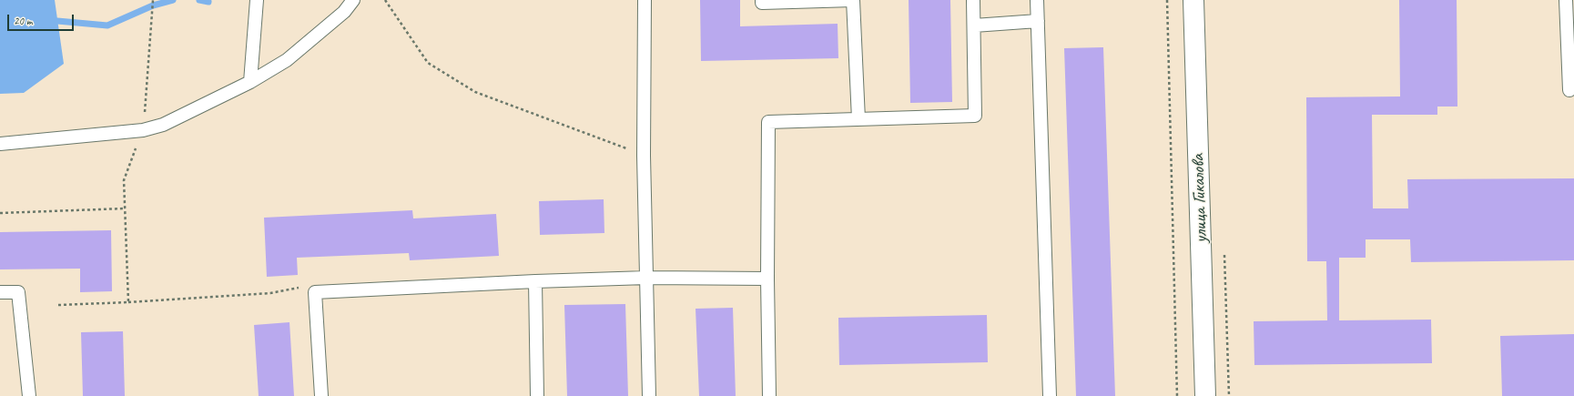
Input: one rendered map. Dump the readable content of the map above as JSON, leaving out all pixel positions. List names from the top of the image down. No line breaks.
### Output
{"streets":{"main road":["улица Гикалова"]},"scale_bar":"20 m"}
